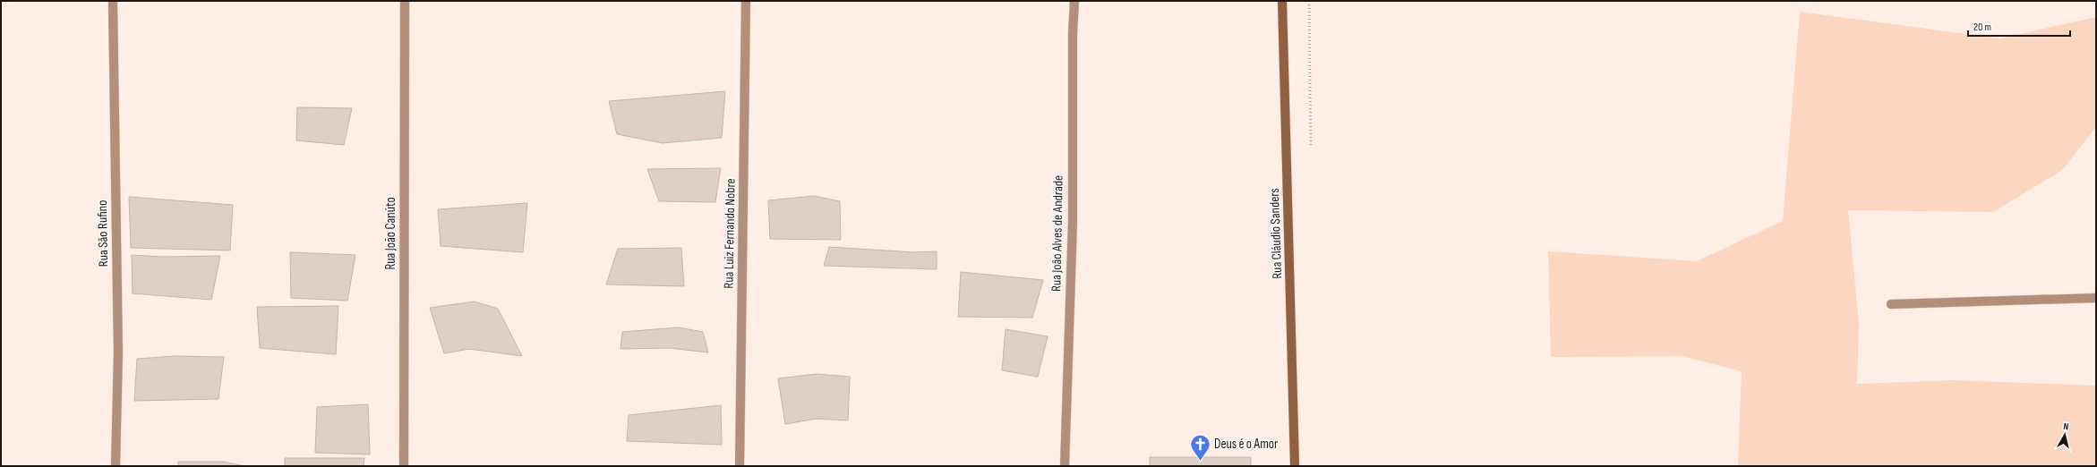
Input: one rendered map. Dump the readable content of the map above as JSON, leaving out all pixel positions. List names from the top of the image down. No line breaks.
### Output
{"streets":{"main road":["Rua Cláudio Sanders"],"street":["Rua São Rufino","Rua João Canúto","Rua Luiz Fernando Nobre","Rua João Alves de Andrade"]},"places":{"church":["Deus é o Amor"]},"scale_bar":"20 m","north":"top"}
